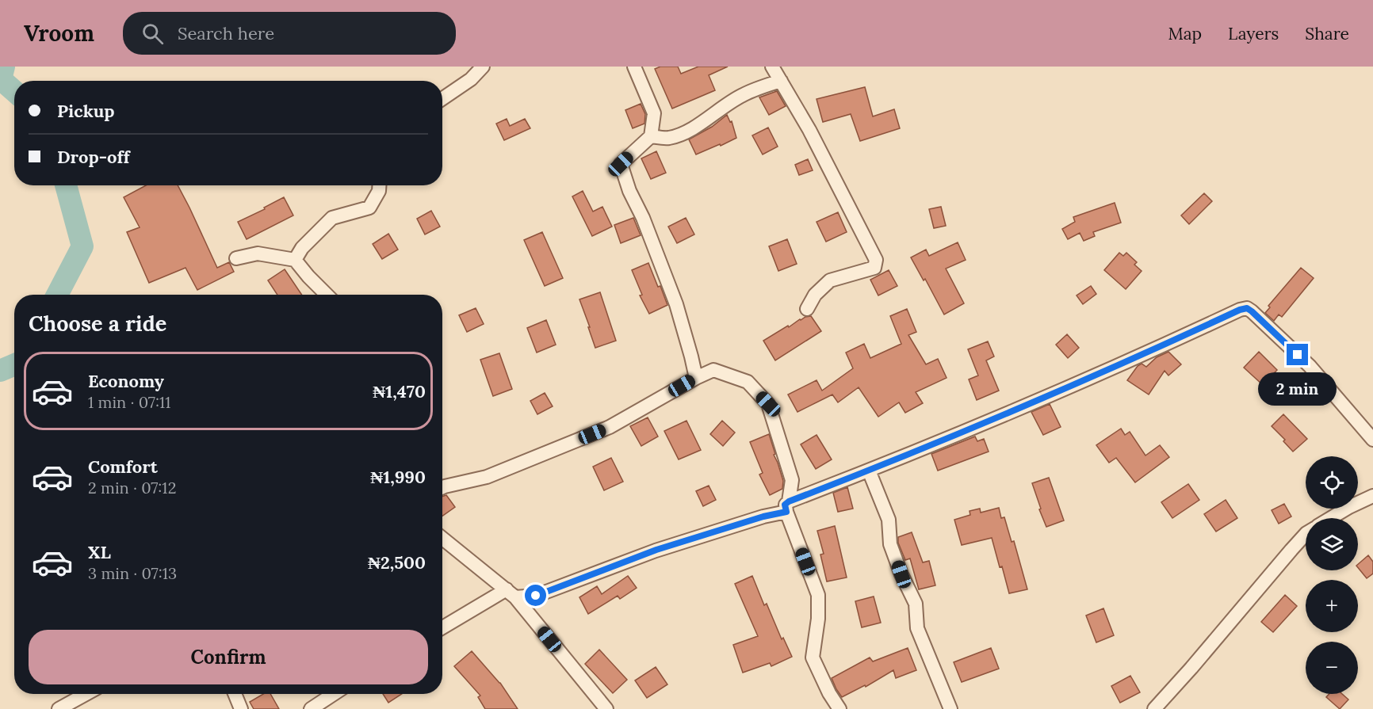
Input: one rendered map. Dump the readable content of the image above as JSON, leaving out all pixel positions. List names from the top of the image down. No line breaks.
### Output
{"page":{"header":"Vroom","search":"Search here","nav":["Map","Layers","Share"],"banner":["Pickup","Drop-off"],"heading":"Choose a ride","list":[{"name":"Economy","note":"1 min · 07:11","value":"₦1,470"},{"name":"Comfort","note":"2 min · 07:12","value":"₦1,990"},{"name":"XL","note":"3 min · 07:13","value":"₦2,500"}],"bubble":"2 min","map_buttons":["+","−"],"buttons":"Confirm"}}
